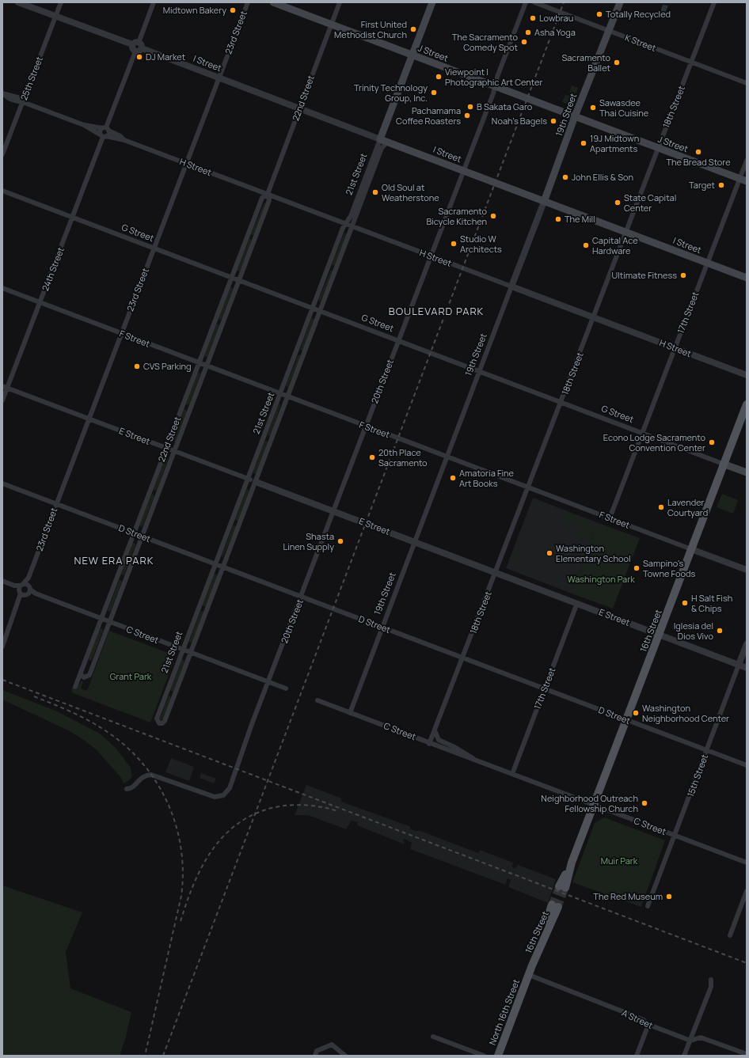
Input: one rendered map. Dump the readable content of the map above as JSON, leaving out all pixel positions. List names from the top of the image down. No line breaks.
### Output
{"streets":{"main road":["J Street","I Street","19th Street","21st Street","G Street","16th Street","North 16th Street"],"street":["23rd Street","K Street","25th Street","22nd Street","18th Street","H Street","24th Street","17th Street","F Street","20th Street","E Street","D Street","C Street","15th Street","A Street"]},"crossings":[["23rd Street","I Street"],["23rd Street","H Street"],["23rd Street","G Street"],["23rd Street","F Street"],["23rd Street","E Street"],["23rd Street","D Street"],["23rd Street","C Street"],["K Street","18th Street"],["K Street","19th Street"],["J Street","22nd Street"],["J Street","18th Street"],["J Street","19th Street"],["J Street","21st Street"],["J Street","17th Street"],["J Street","20th Street"],["I Street","25th Street"],["I Street","22nd Street"],["I Street","18th Street"],["I Street","19th Street"],["I Street","21st Street"],["I Street","17th Street"],["I Street","20th Street"],["25th Street","H Street"],["22nd Street","H Street"],["22nd Street","G Street"],["22nd Street","F Street"],["22nd Street","E Street"],["22nd Street","D Street"],["22nd Street","C Street"],["18th Street","H Street"],["18th Street","G Street"],["18th Street","F Street"],["18th Street","E Street"],["18th Street","D Street"],["18th Street","C Street"],["19th Street","H Street"],["19th Street","G Street"],["19th Street","F Street"],["19th Street","E Street"],["19th Street","D Street"],["19th Street","C Street"],["H Street","21st Street"],["H Street","24th Street"],["H Street","17th Street"],["H Street","20th Street"],["21st Street","G Street"],["21st Street","F Street"],["21st Street","E Street"],["21st Street","D Street"],["21st Street","C Street"],["G Street","24th Street"],["G Street","17th Street"],["G Street","20th Street"],["G Street","16th Street"],["24th Street","F Street"],["24th Street","E Street"],["17th Street","F Street"],["17th Street","E Street"],["17th Street","D Street"],["17th Street","C Street"],["F Street","20th Street"],["F Street","16th Street"],["20th Street","E Street"],["20th Street","D Street"],["20th Street","C Street"],["E Street","16th Street"],["E Street","15th Street"],["D Street","16th Street"],["D Street","15th Street"],["16th Street","C Street"],["16th Street","North 16th Street"],["16th Street","A Street"],["C Street","15th Street"],["North 16th Street","A Street"]],"districts":["BOULEVARD PARK","NEW ERA PARK"],"parks":["Washington Park","Grant Park","Muir Park"],"places":["Midtown Bakery","Totally Recycled","Lowbrau","First United Methodist Church","Asha Yoga","The Sacramento Comedy Spot","DJ Market","Sacramento Ballet","Viewpoint | Photographic Art Center","Trinity Technology Group, Inc.","B Sakata Garo","Sawasdee Thai Cuisine","Pachamama Coffee Roasters","Noah's Bagels","19J Midtown Apartments","The Bread Store","John Ellis & Son","Target","Old Soul at Weatherstone","State Capital Center","Sacramento Bicycle Kitchen","The Mill","Studio W Architects","Capital Ace Hardware","Ultimate Fitness","CVS Parking","Econo Lodge Sacramento Convention Center","20th Place Sacramento","Amatoria Fine Art Books","Lavender Courtyard","Shasta Linen Supply","Washington Elementary School","Sampino's Towne Foods","H Salt Fish & Chips","Iglesia del Dios Vivo","Washington Neighborhood Center","Neighborhood Outreach Fellowship Church","The Red Museum"]}
